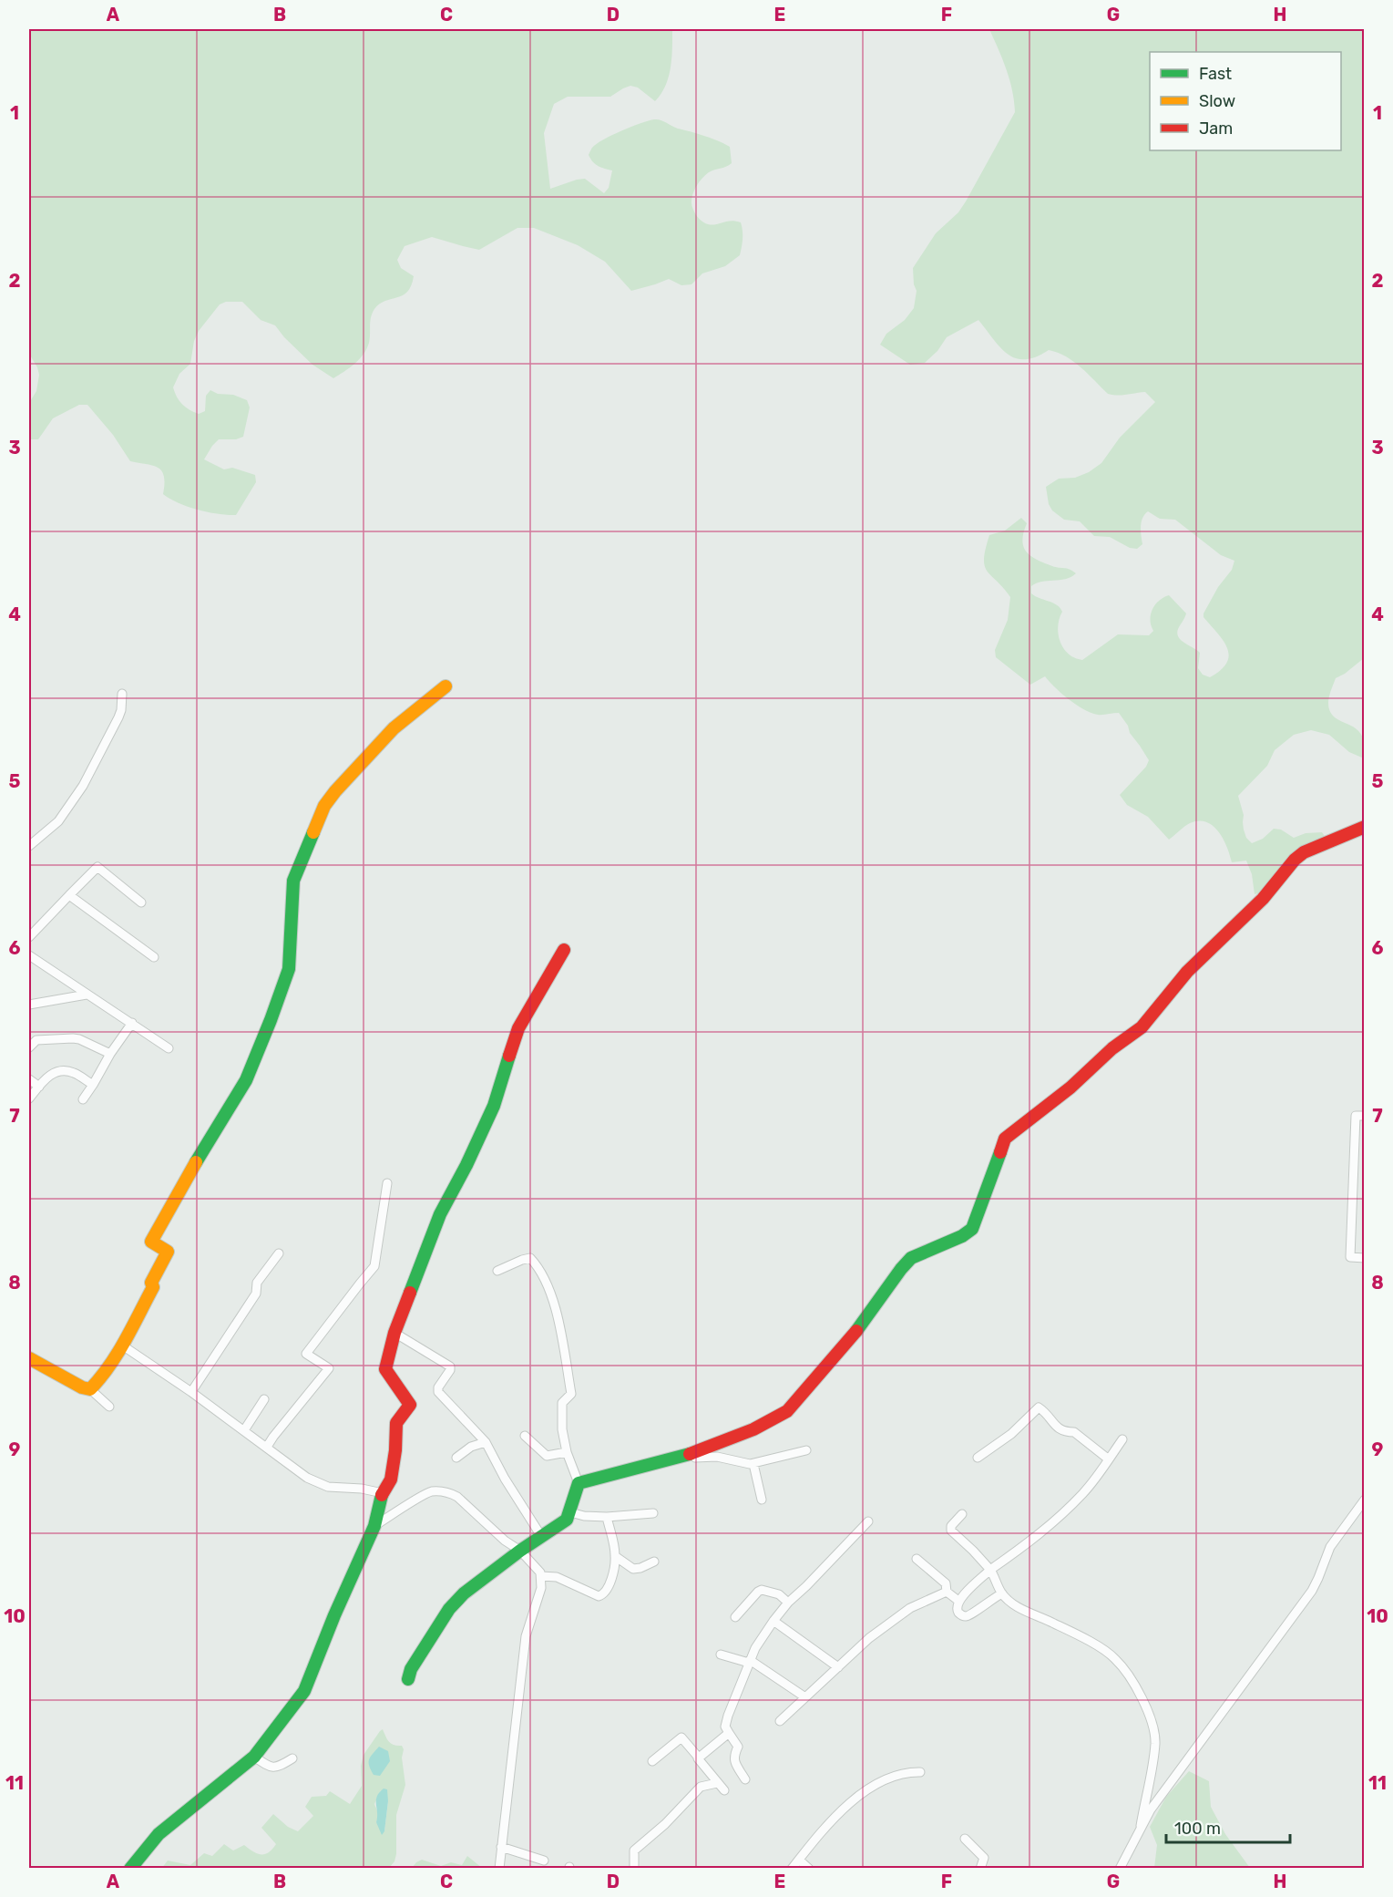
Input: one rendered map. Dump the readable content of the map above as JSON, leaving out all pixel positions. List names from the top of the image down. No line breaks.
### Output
{"legend":["Fast","Slow","Jam"],"scale_bar":"100 m","grid":{"columns":["A","B","C","D","E","F","G","H"],"rows":["1","2","3","4","5","6","7","8","9","10","11"]}}
